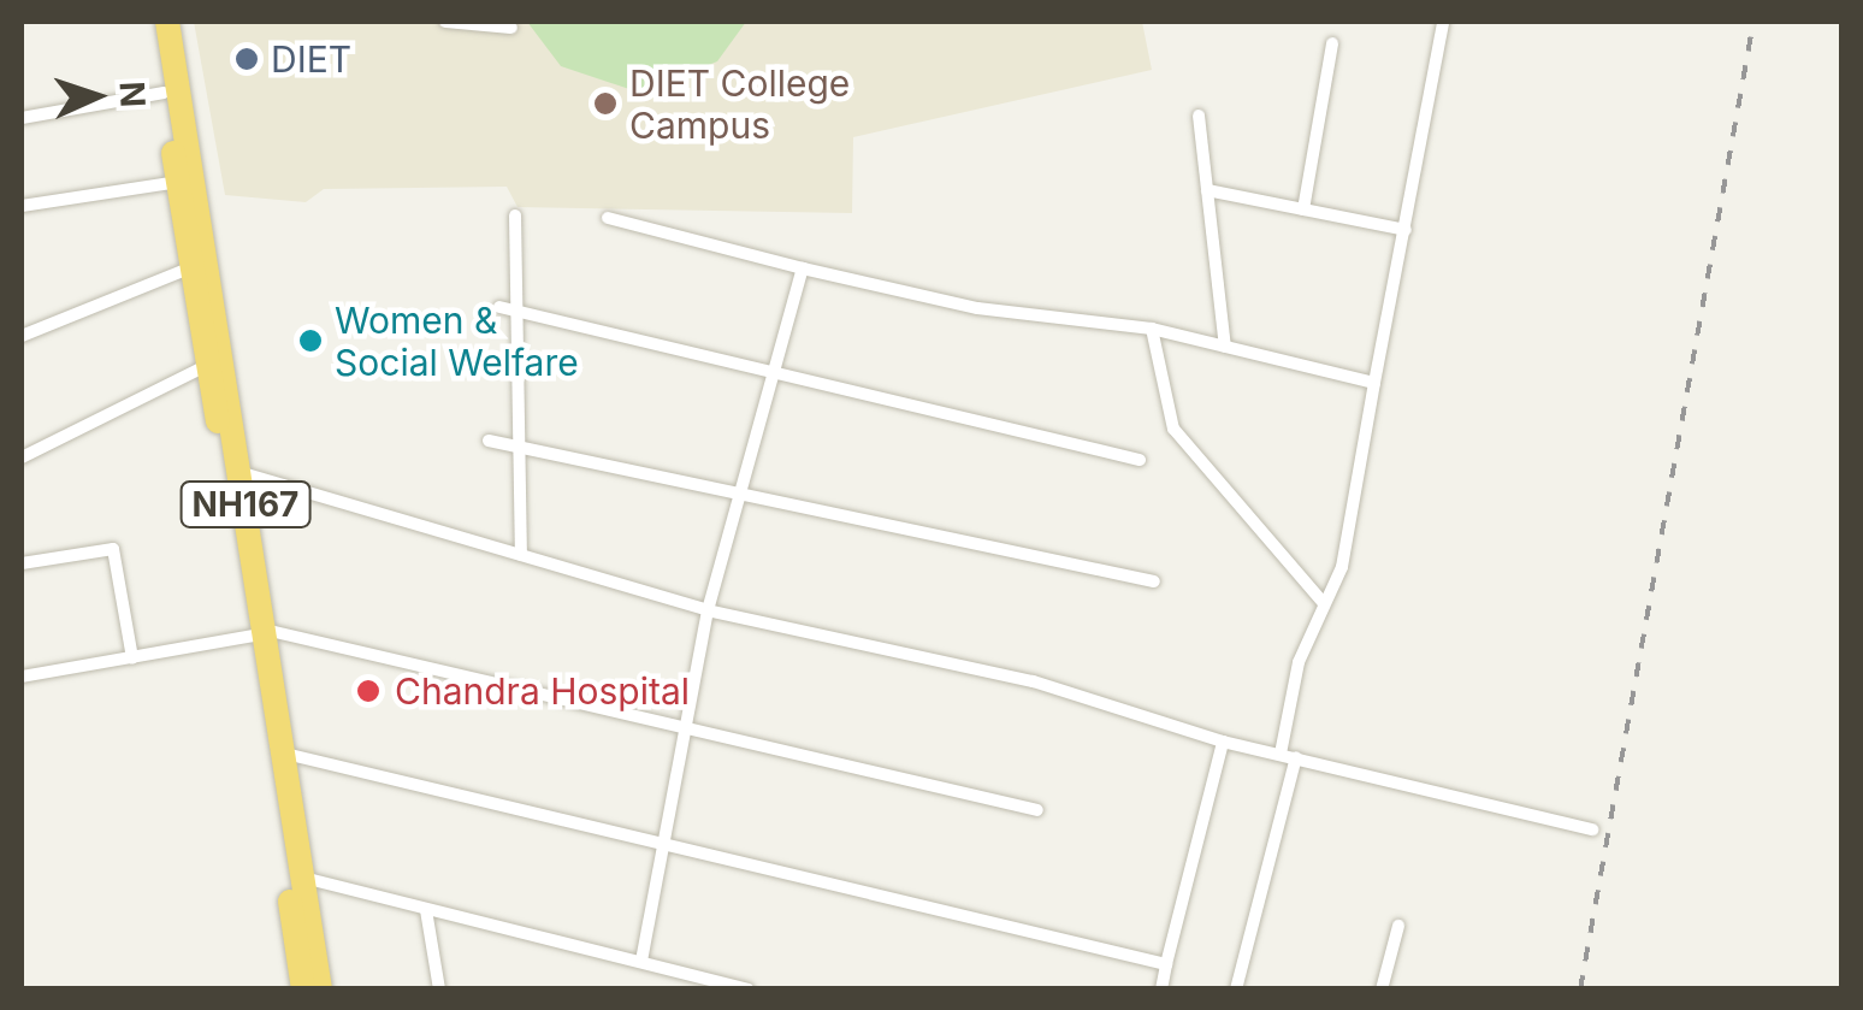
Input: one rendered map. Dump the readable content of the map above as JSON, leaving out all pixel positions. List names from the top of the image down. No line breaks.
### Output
{"streets":{"highway":["NH167"]},"places":["DIET","DIET College Campus","Women & Social Welfare","Chandra Hospital"],"north":"right"}
